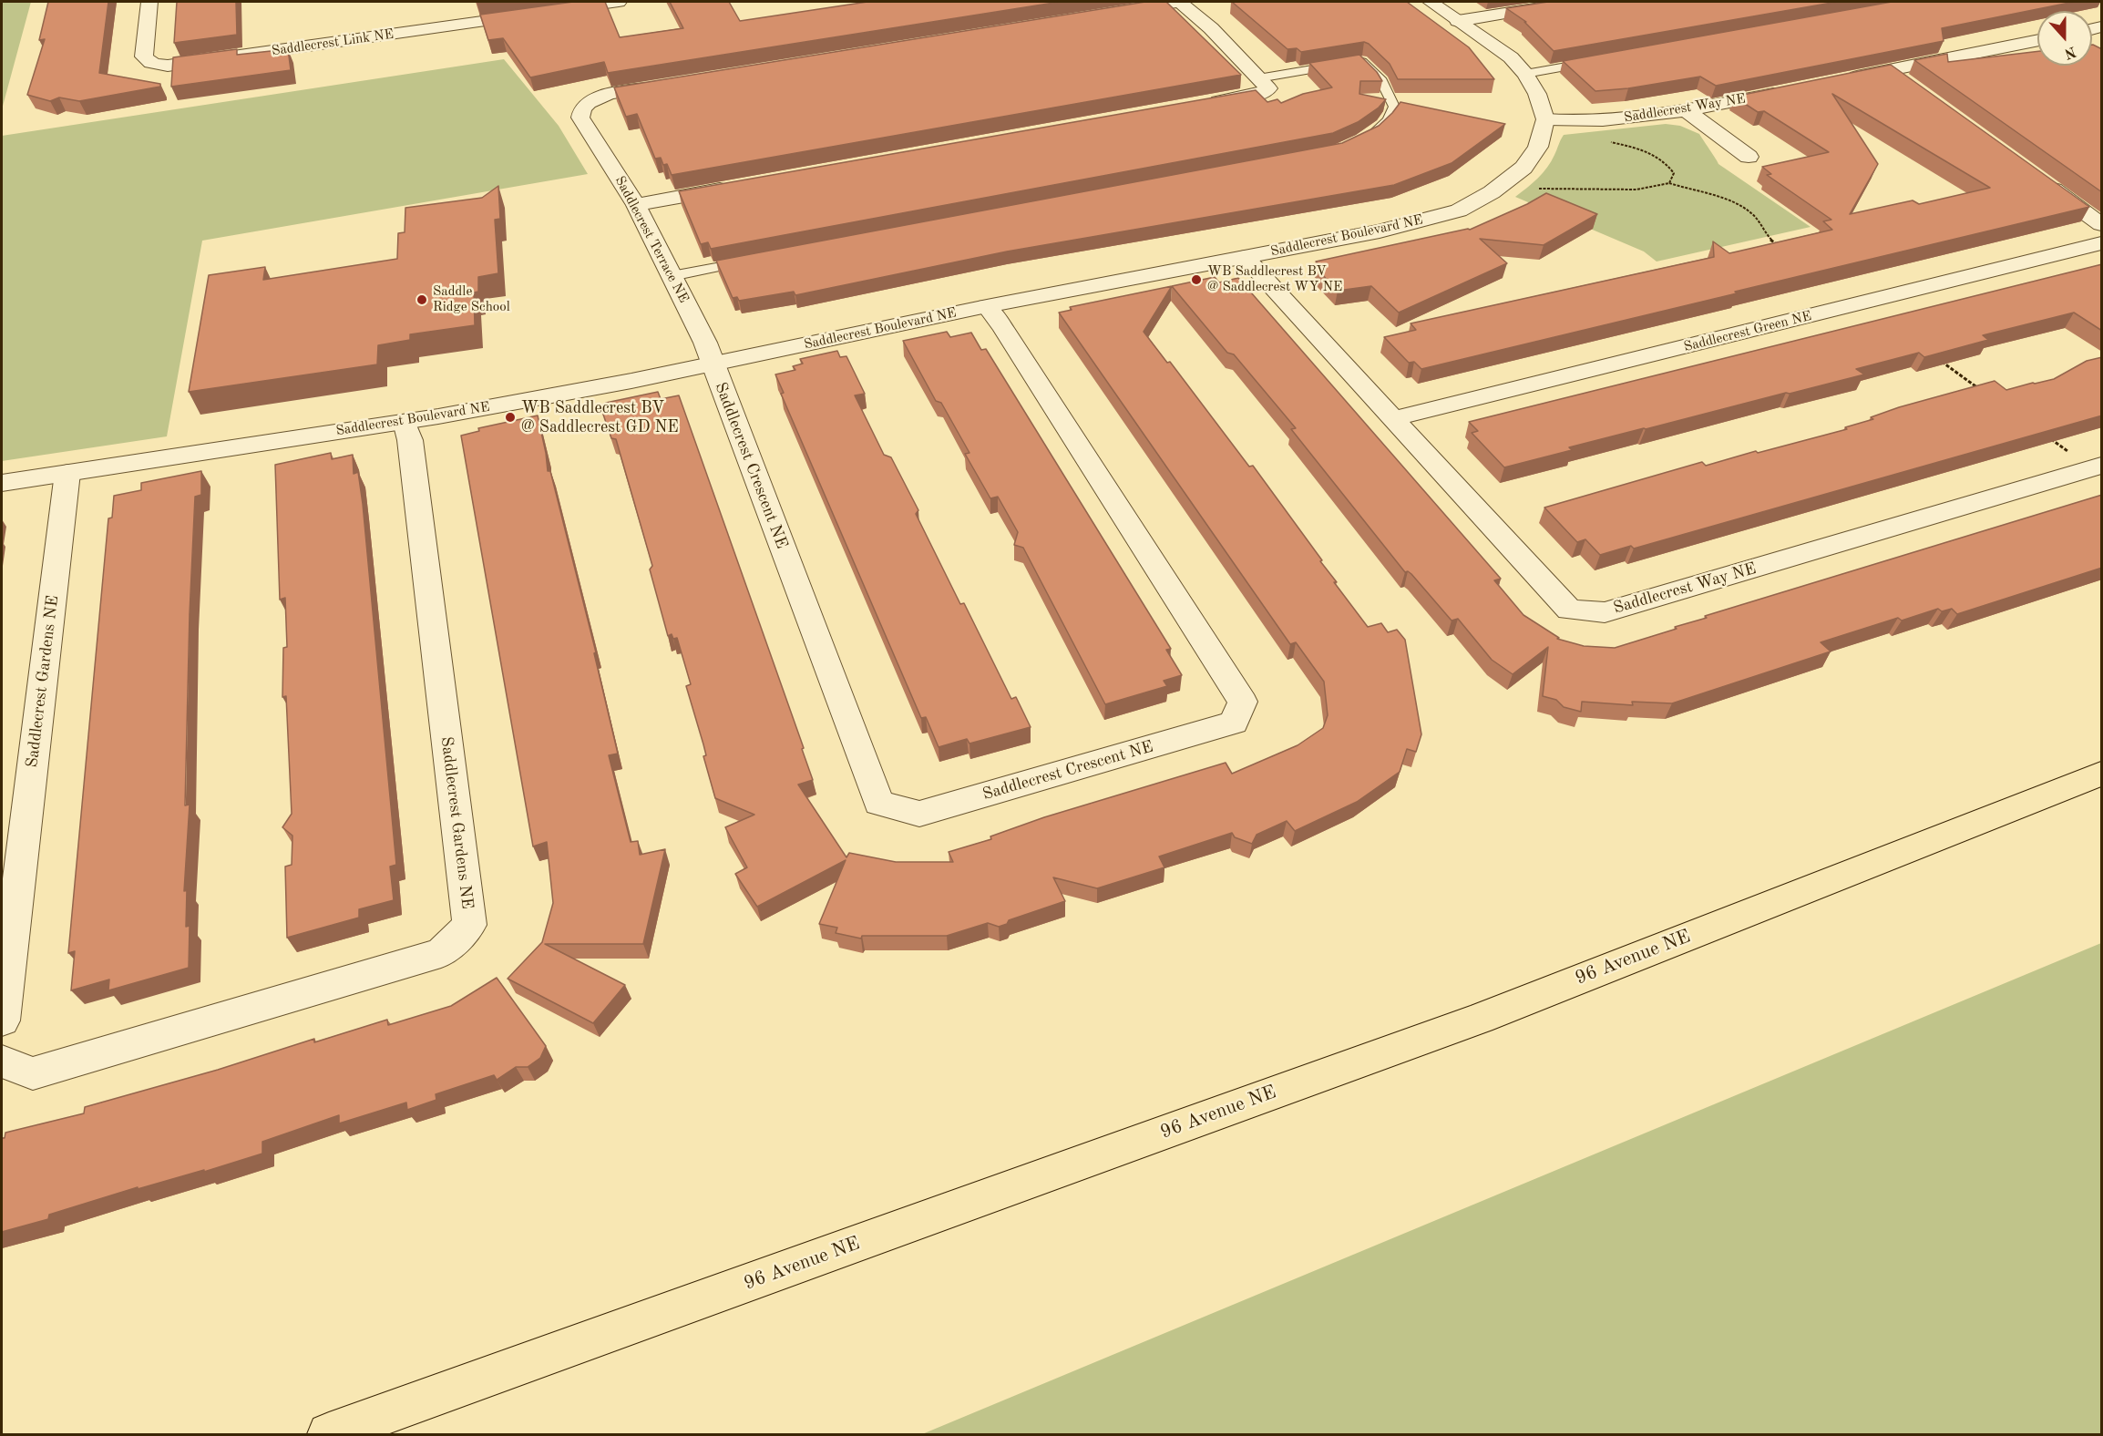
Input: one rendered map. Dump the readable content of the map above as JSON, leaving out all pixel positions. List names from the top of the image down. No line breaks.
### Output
{"streets":{"main road":["96 Avenue NE"],"street":["Saddlecrest Link NE","Saddlecrest Way NE","Saddlecrest Boulevard NE","Saddlecrest Terrace NE","Saddlecrest Green NE","Saddlecrest Crescent NE","Saddlecrest Gardens NE"]},"crossings":[["Saddlecrest Way NE","Saddlecrest Boulevard NE"],["Saddlecrest Way NE","Saddlecrest Green NE"],["Saddlecrest Boulevard NE","Saddlecrest Terrace NE"],["Saddlecrest Boulevard NE","Saddlecrest Crescent NE"],["Saddlecrest Boulevard NE","Saddlecrest Gardens NE"],["Saddlecrest Terrace NE","Saddlecrest Crescent NE"]],"places":["WB Saddlecrest BV @ Saddlecrest WY NE","Saddle Ridge School","WB Saddlecrest BV @ Saddlecrest GD NE"],"north":"bottom"}
